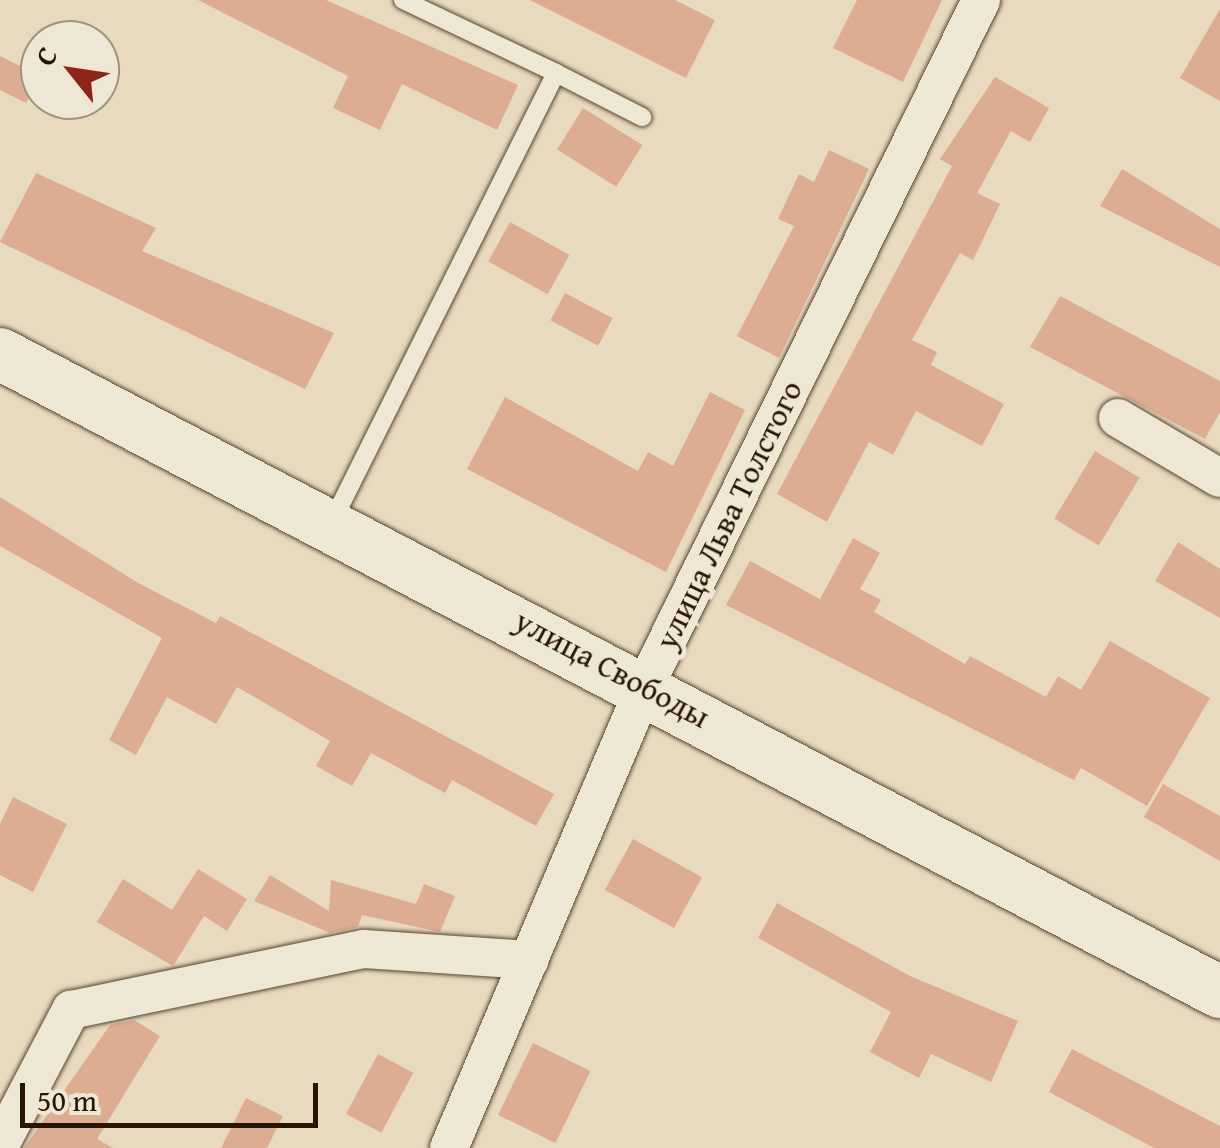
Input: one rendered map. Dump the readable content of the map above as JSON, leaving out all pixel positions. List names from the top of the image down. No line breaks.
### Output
{"streets":{"street":["улица Льва Толстого","улица Свободы"]},"crossings":[["улица Льва Толстого","улица Свободы"]],"scale_bar":"50 m","north":"top left"}
